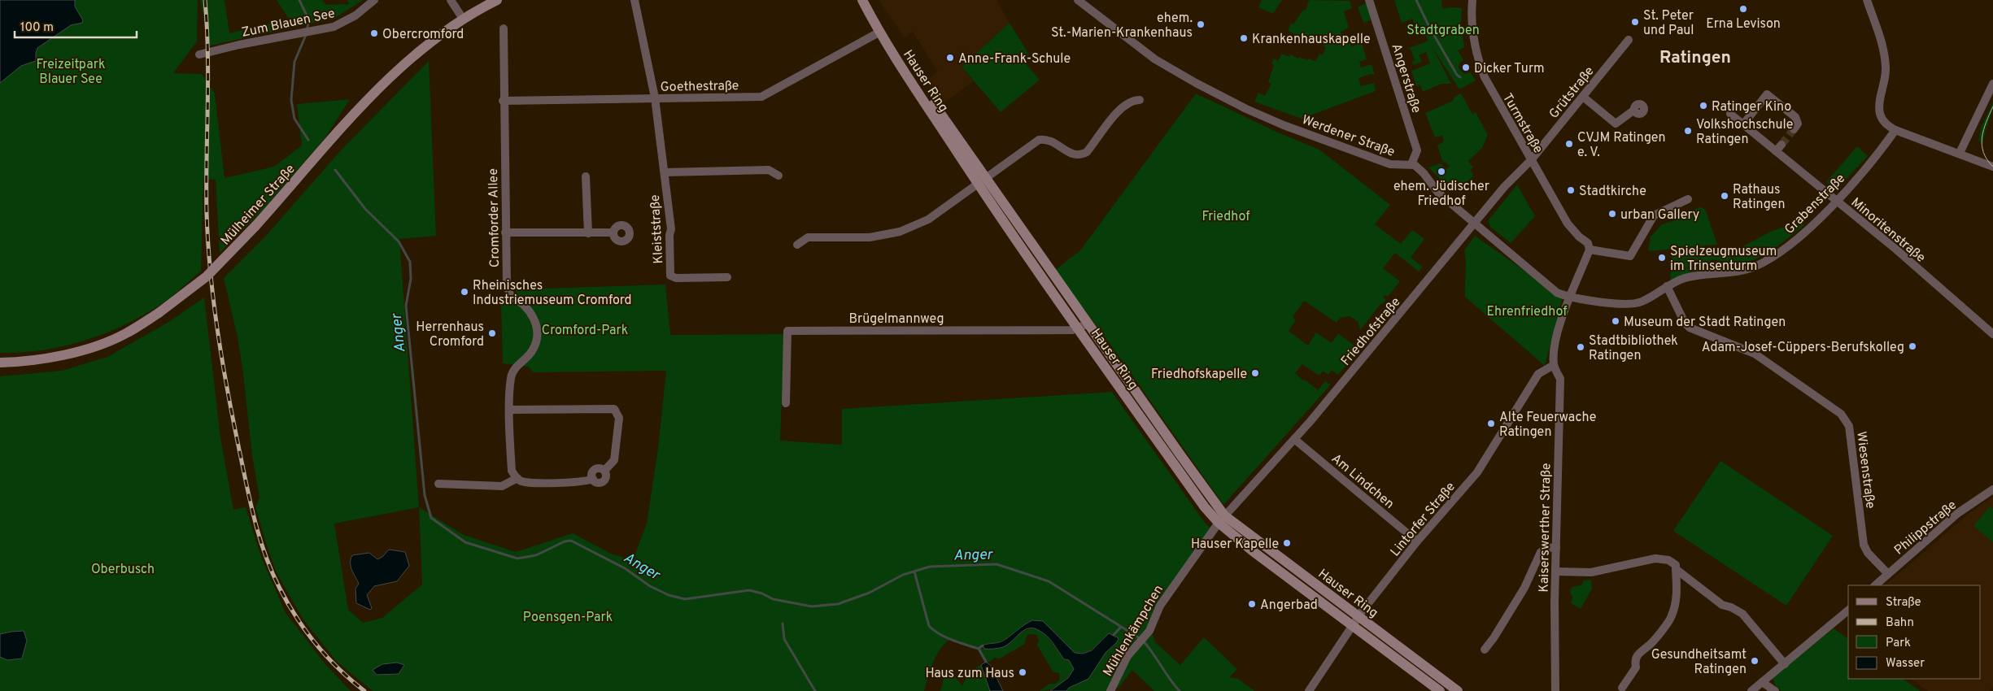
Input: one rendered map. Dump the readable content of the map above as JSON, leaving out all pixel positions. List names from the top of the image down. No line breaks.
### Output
{"streets":{"main road":["Hauser Ring","Mülheimer Straße"],"street":["Zum Blauen See","Angerstraße","Goethestraße","Grütstraße","Turmstraße","Werdener Straße","Grabenstraße","Cromforder Allee","Kleiststraße","Minoritenstraße","Brügelmannweg","Friedhofstraße","Wiesenstraße","Am Lindchen","Lintorfer Straße","Philippstraße","Kaiserswerther Straße","Mühlenkämpchen"]},"crossings":[["Angerstraße","Werdener Straße"],["Hauser Ring","Goethestraße"],["Hauser Ring","Brügelmannweg"],["Hauser Ring","Friedhofstraße"],["Hauser Ring","Lintorfer Straße"],["Hauser Ring","Mühlenkämpchen"],["Goethestraße","Cromforder Allee"],["Goethestraße","Kleiststraße"],["Grütstraße","Turmstraße"],["Grütstraße","Friedhofstraße"],["Turmstraße","Friedhofstraße"],["Grabenstraße","Minoritenstraße"],["Grabenstraße","Wiesenstraße"],["Friedhofstraße","Am Lindchen"],["Friedhofstraße","Mühlenkämpchen"],["Wiesenstraße","Philippstraße"],["Am Lindchen","Lintorfer Straße"],["Lintorfer Straße","Kaiserswerther Straße"]],"districts":["Ratingen"],"water":["Anger"],"parks":["Stadtgraben","Freizeitpark Blauer See","Friedhof","Ehrenfriedhof","Cromford-Park","Oberbusch","Poensgen-Park"],"places":["Erna Levison","St. Peter und Paul","ehem. St.-Marien-Krankenhaus","Obercromford","Krankenhauskapelle","Anne-Frank-Schule","Dicker Turm","Ratinger Kino","Volkshochschule Ratingen","CVJM Ratingen e. V.","ehem. Jüdischer Friedhof","Stadtkirche","Rathaus Ratingen","urban Gallery","Spielzeugmuseum im Trinsenturm","Rheinisches Industriemuseum Cromford","Museum der Stadt Ratingen","Herrenhaus Cromford","Adam-Josef-Cüppers-Berufskolleg","Stadtbibliothek Ratingen","Friedhofskapelle","Alte Feuerwache Ratingen","Hauser Kapelle","Angerbad","Gesundheitsamt Ratingen","Haus zum Haus"],"legend":["Straße","Bahn","Park","Wasser"],"scale_bar":"100 m"}
